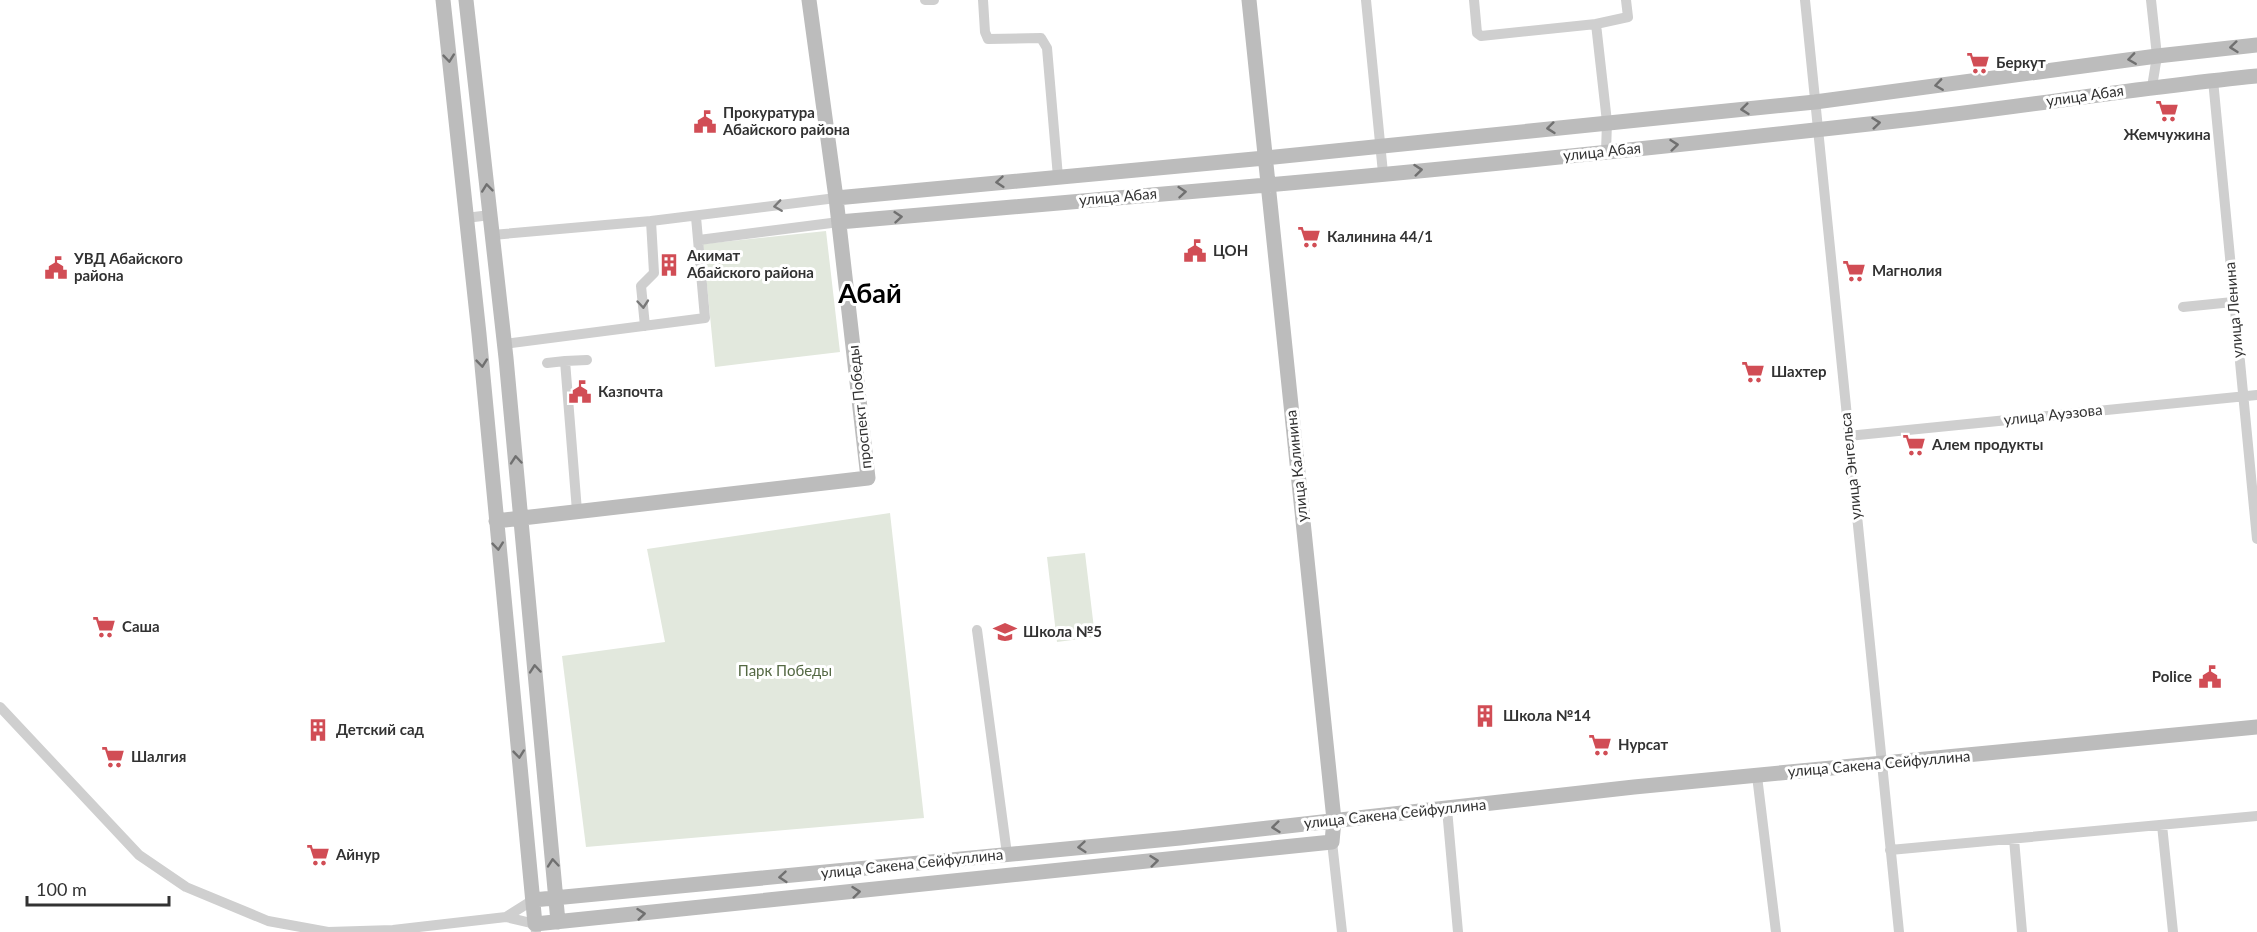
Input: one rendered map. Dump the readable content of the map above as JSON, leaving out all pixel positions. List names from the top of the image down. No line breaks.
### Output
{"streets":{"street":["улица Абая","улица Ленина","проспект Победы","улица Ауэзова","улица Калинина","улица Энгельса","улица Сакена Сейфуллина"]},"crossings":[["улица Абая","улица Ленина"],["улица Абая","улица Калинина"],["улица Абая","улица Энгельса"],["улица Ленина","улица Ауэзова"],["улица Ауэзова","улица Энгельса"],["улица Калинина","улица Сакена Сейфуллина"],["улица Энгельса","улица Сакена Сейфуллина"]],"districts":["Абай"],"parks":["Парк Победы"],"places":{"supermarket":["Беркут","Жемчужина","Калинина 44/1","Магнолия","Шахтер","Алем продукты","Саша","Нурсат","Шалгия","Айнур"],"public building":["Прокуратура Абайского района","ЦОН","УВД Абайского района","Казпочта","Police"],"building":["Акимат Абайского района","Школа №14","Детский сад"],"school or university":["Школа №5"]},"scale_bar":"100 m"}
